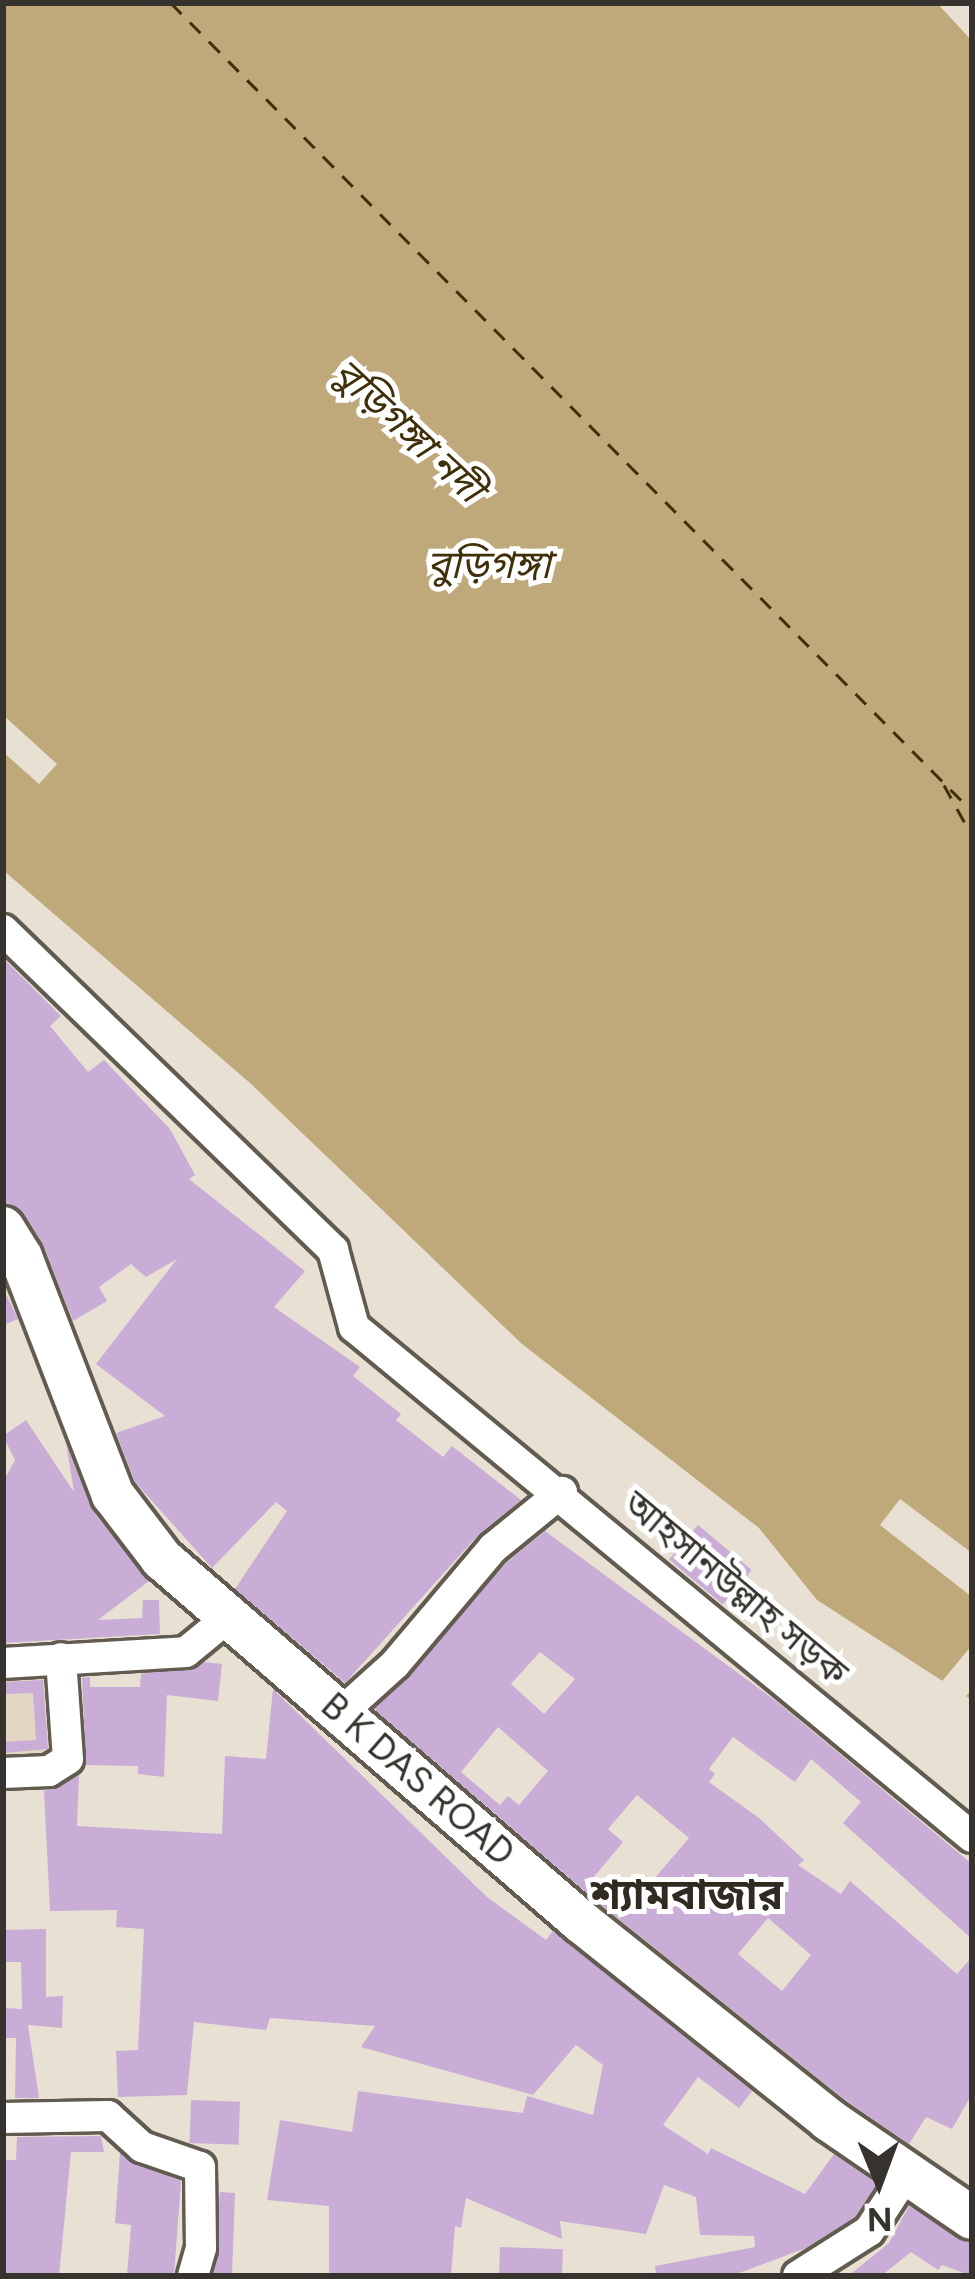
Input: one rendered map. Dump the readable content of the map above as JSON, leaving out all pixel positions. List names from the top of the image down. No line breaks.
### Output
{"streets":{"street":["আহসানউল্লাহ সড়ক","B K DAS ROAD"]},"districts":["শ্যামবাজার"],"water":["বুড়িগঙ্গা নদী","বুড়িগঙ্গা"],"north":"bottom"}
